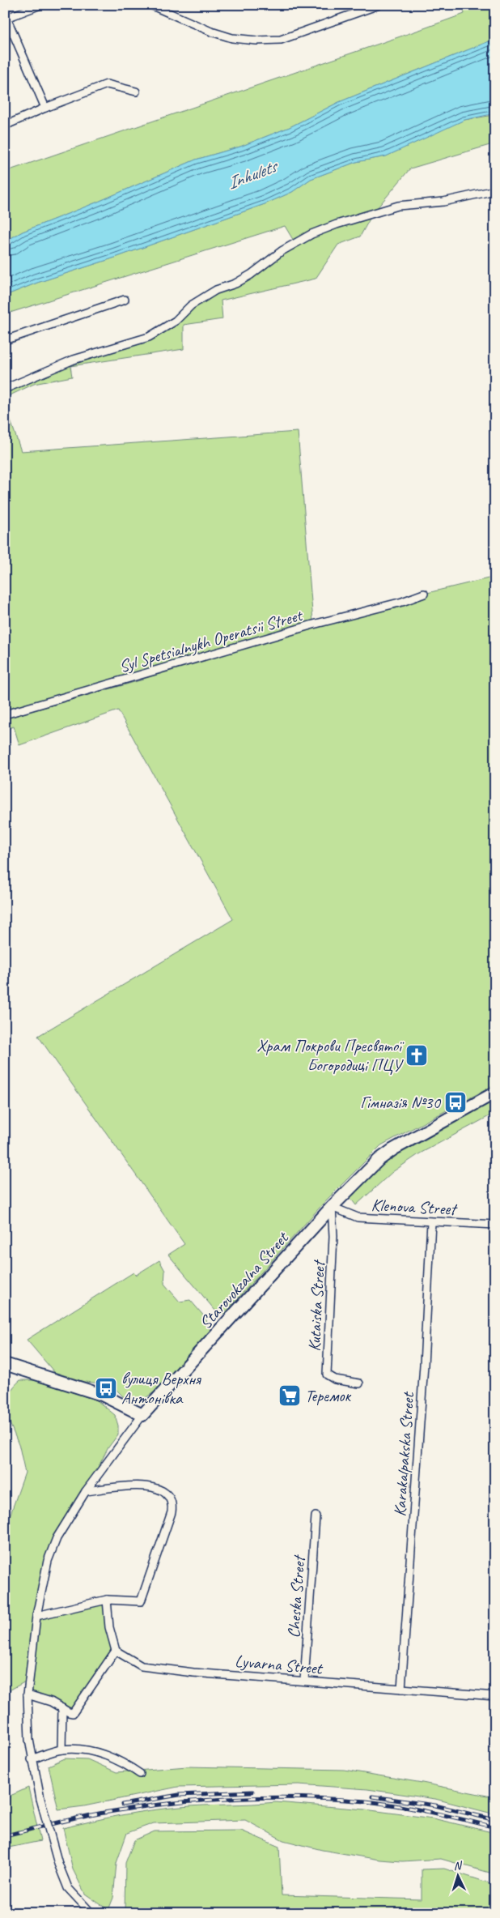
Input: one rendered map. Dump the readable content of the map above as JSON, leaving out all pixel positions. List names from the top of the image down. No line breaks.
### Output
{"streets":{"main road":["Starovokzalna Street"],"street":["Syl Spetsialnykh Operatsii Street","Klenova Street","Kutaiska Street","Karakalpakska Street","Cheska Street","Lyvarna Street"]},"crossings":[["Klenova Street","Starovokzalna Street"],["Klenova Street","Kutaiska Street"],["Klenova Street","Karakalpakska Street"],["Starovokzalna Street","Kutaiska Street"],["Karakalpakska Street","Lyvarna Street"],["Cheska Street","Lyvarna Street"]],"water":["Inhulets"],"places":{"church":["Храм Покрови Пресвятої Богородиці ПЦУ"],"bus stop":["Гімназія №30","вулиця Верхня Антонівка"],"supermarket":["Теремок"]},"north":"top"}
